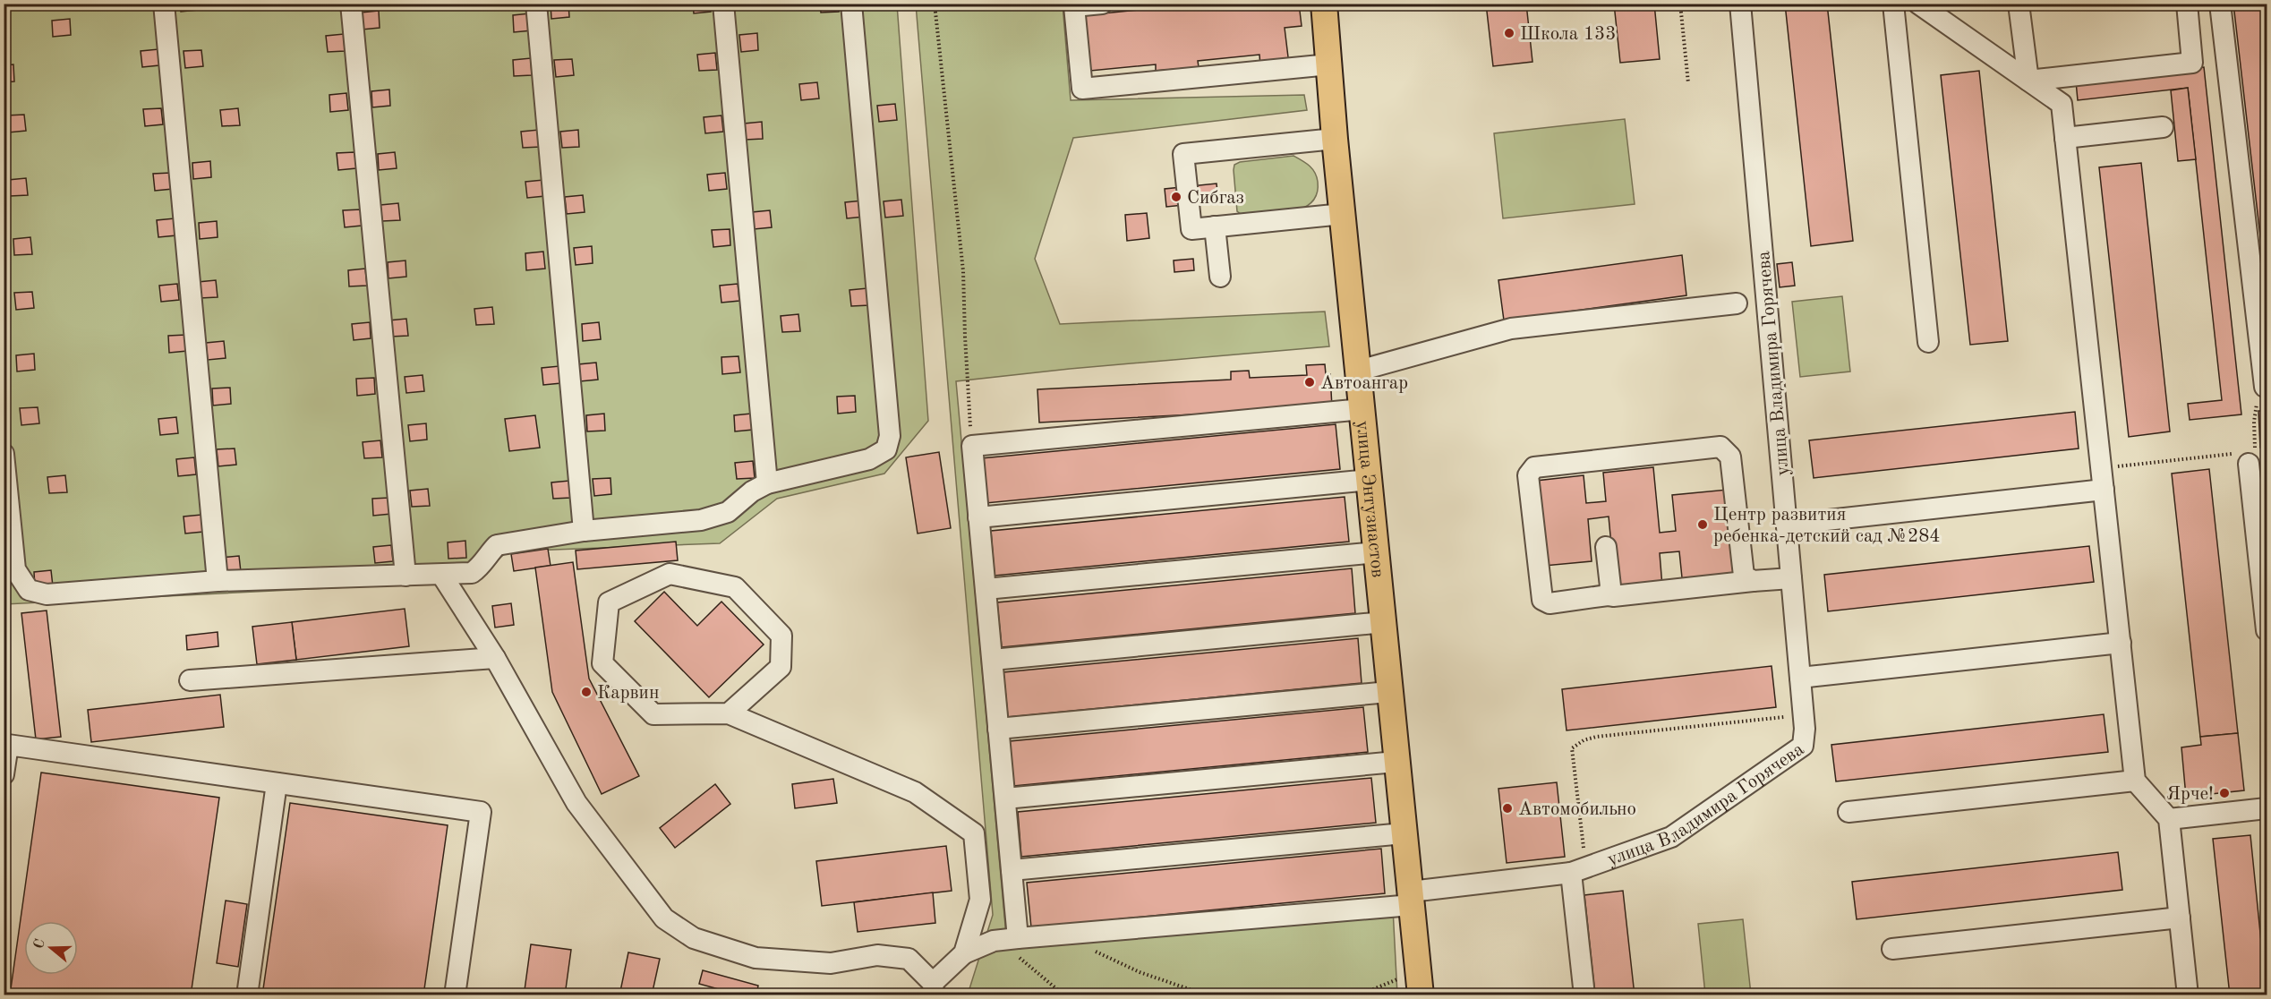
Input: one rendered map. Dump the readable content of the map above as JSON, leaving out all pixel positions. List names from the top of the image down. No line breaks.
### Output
{"streets":{"main road":["улица Энтузиастов"],"street":["улица Владимира Горячева"]},"crossings":[["улица Владимира Горячева","улица Энтузиастов"]],"places":["Школа 133","Сибгаз","Автоангар","Центр развития ребенка-детский сад №284","Карвин","Ярче!","Автомобильно"],"north":"left"}
